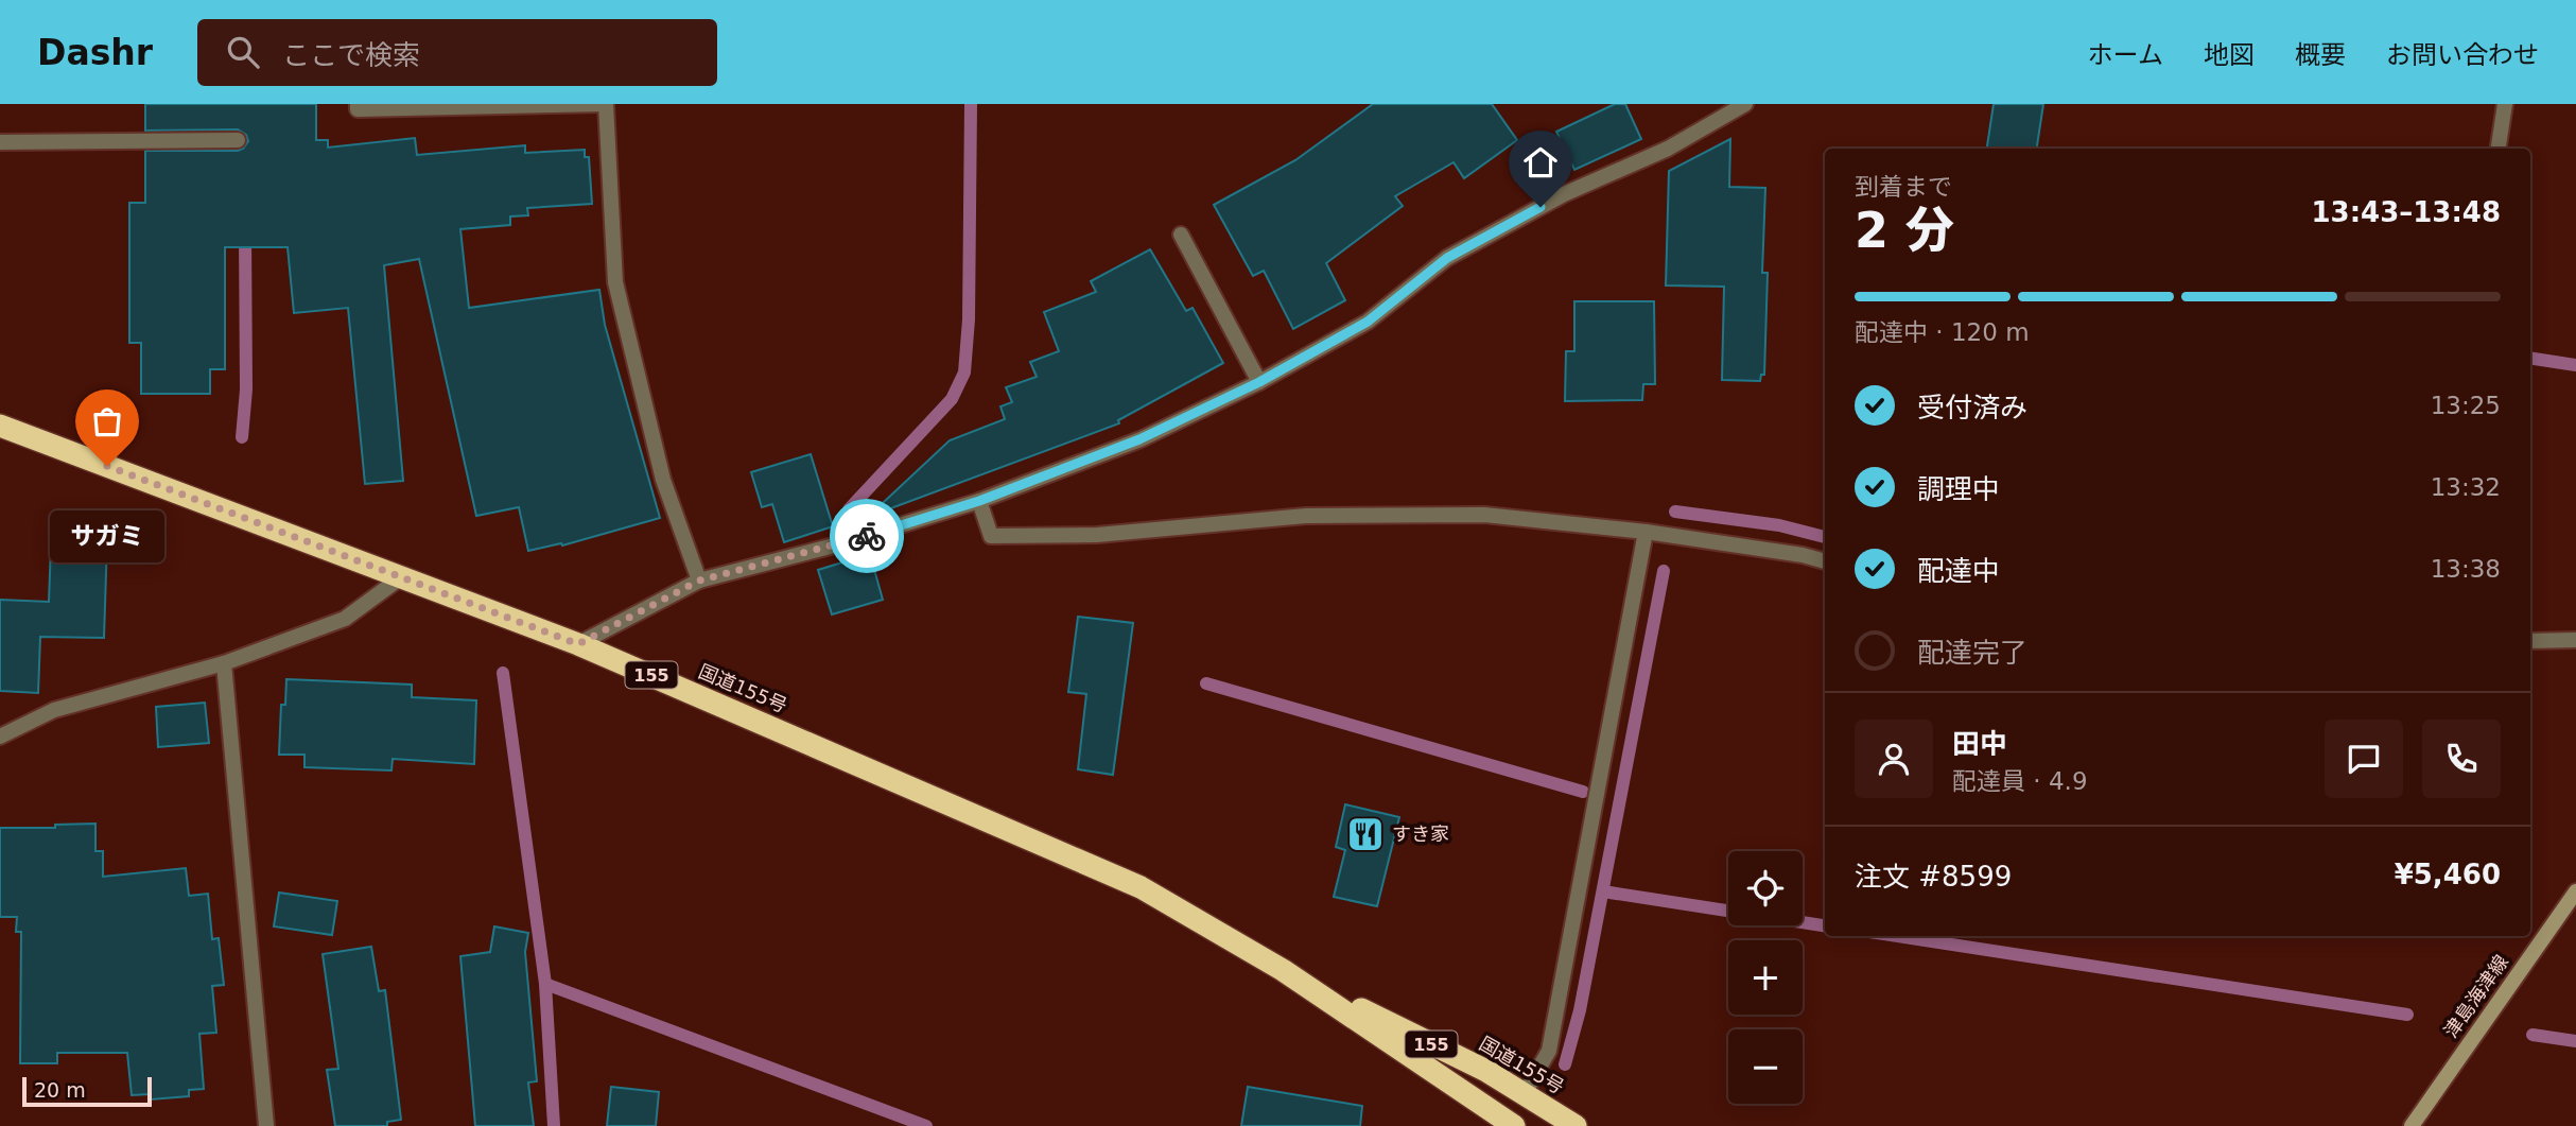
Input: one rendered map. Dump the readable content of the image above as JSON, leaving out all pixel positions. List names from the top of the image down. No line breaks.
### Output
{"streets":{"highway":["155","国道155号"],"main road":["津島海津線"]},"places":{"other":["サガミ"],"restaurant":["すき家"]},"scale_bar":"20 m","page":{"header":"Dashr","search":"ここで検索","nav":["ホーム","地図","概要","お問い合わせ"],"heading":["2 分","到着まで","13:43–13:48"],"panel":["田中","配達員 · 4.9","注文 #8599","¥5,460"],"bar":"配達中 · 120 m","list":[["受付済み","13:25"],["調理中","13:32"],["配達中","13:38"],"配達完了"],"bubble":"サガミ","map_buttons":["+","−"],"scale":"20 m"}}
